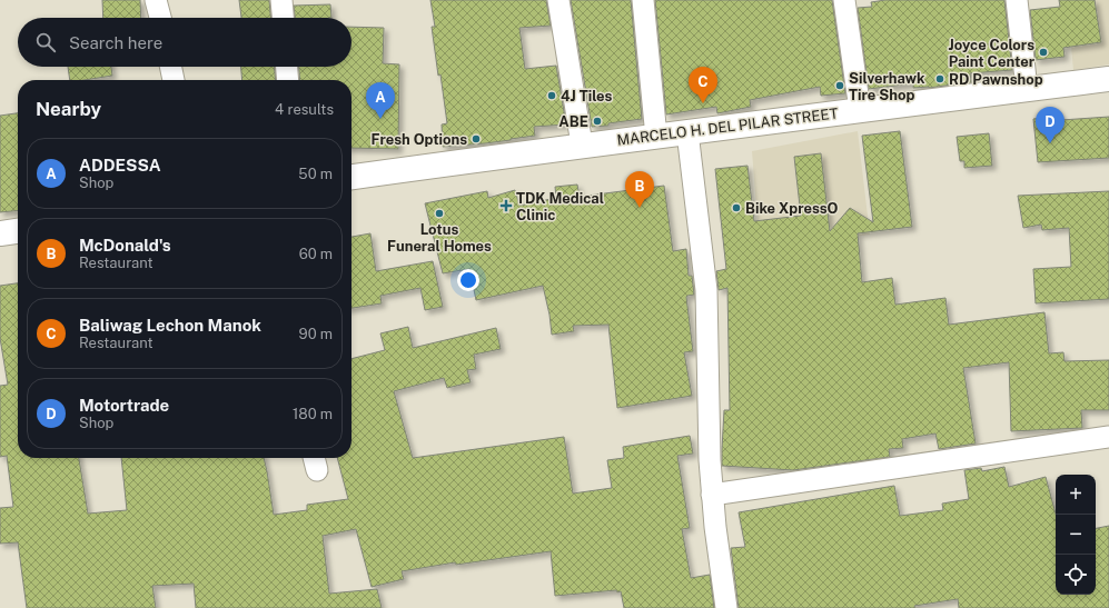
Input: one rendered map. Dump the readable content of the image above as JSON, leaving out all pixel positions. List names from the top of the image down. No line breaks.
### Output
{"streets":{"main road":["MARCELO H. DEL PILAR STREET"]},"places":{"other":["Joyce Colors Paint Center","RD Pawnshop","Silverhawk Tire Shop","4J Tiles","ABE","Fresh Options","Bike XpressO","Lotus Funeral Homes"],"health":["TDK Medical Clinic"]},"page":{"search":"Search here","pins":["C","A","D","B"],"heading":["Nearby","4 results"],"list":[{"mark":"A","name":"ADDESSA","note":"Shop","value":"50 m"},{"mark":"B","name":"McDonald's","note":"Restaurant","value":"60 m"},{"mark":"C","name":"Baliwag Lechon Manok","note":"Restaurant","value":"90 m"},{"mark":"D","name":"Motortrade","note":"Shop","value":"180 m"}],"map_buttons":["+","−"]}}
